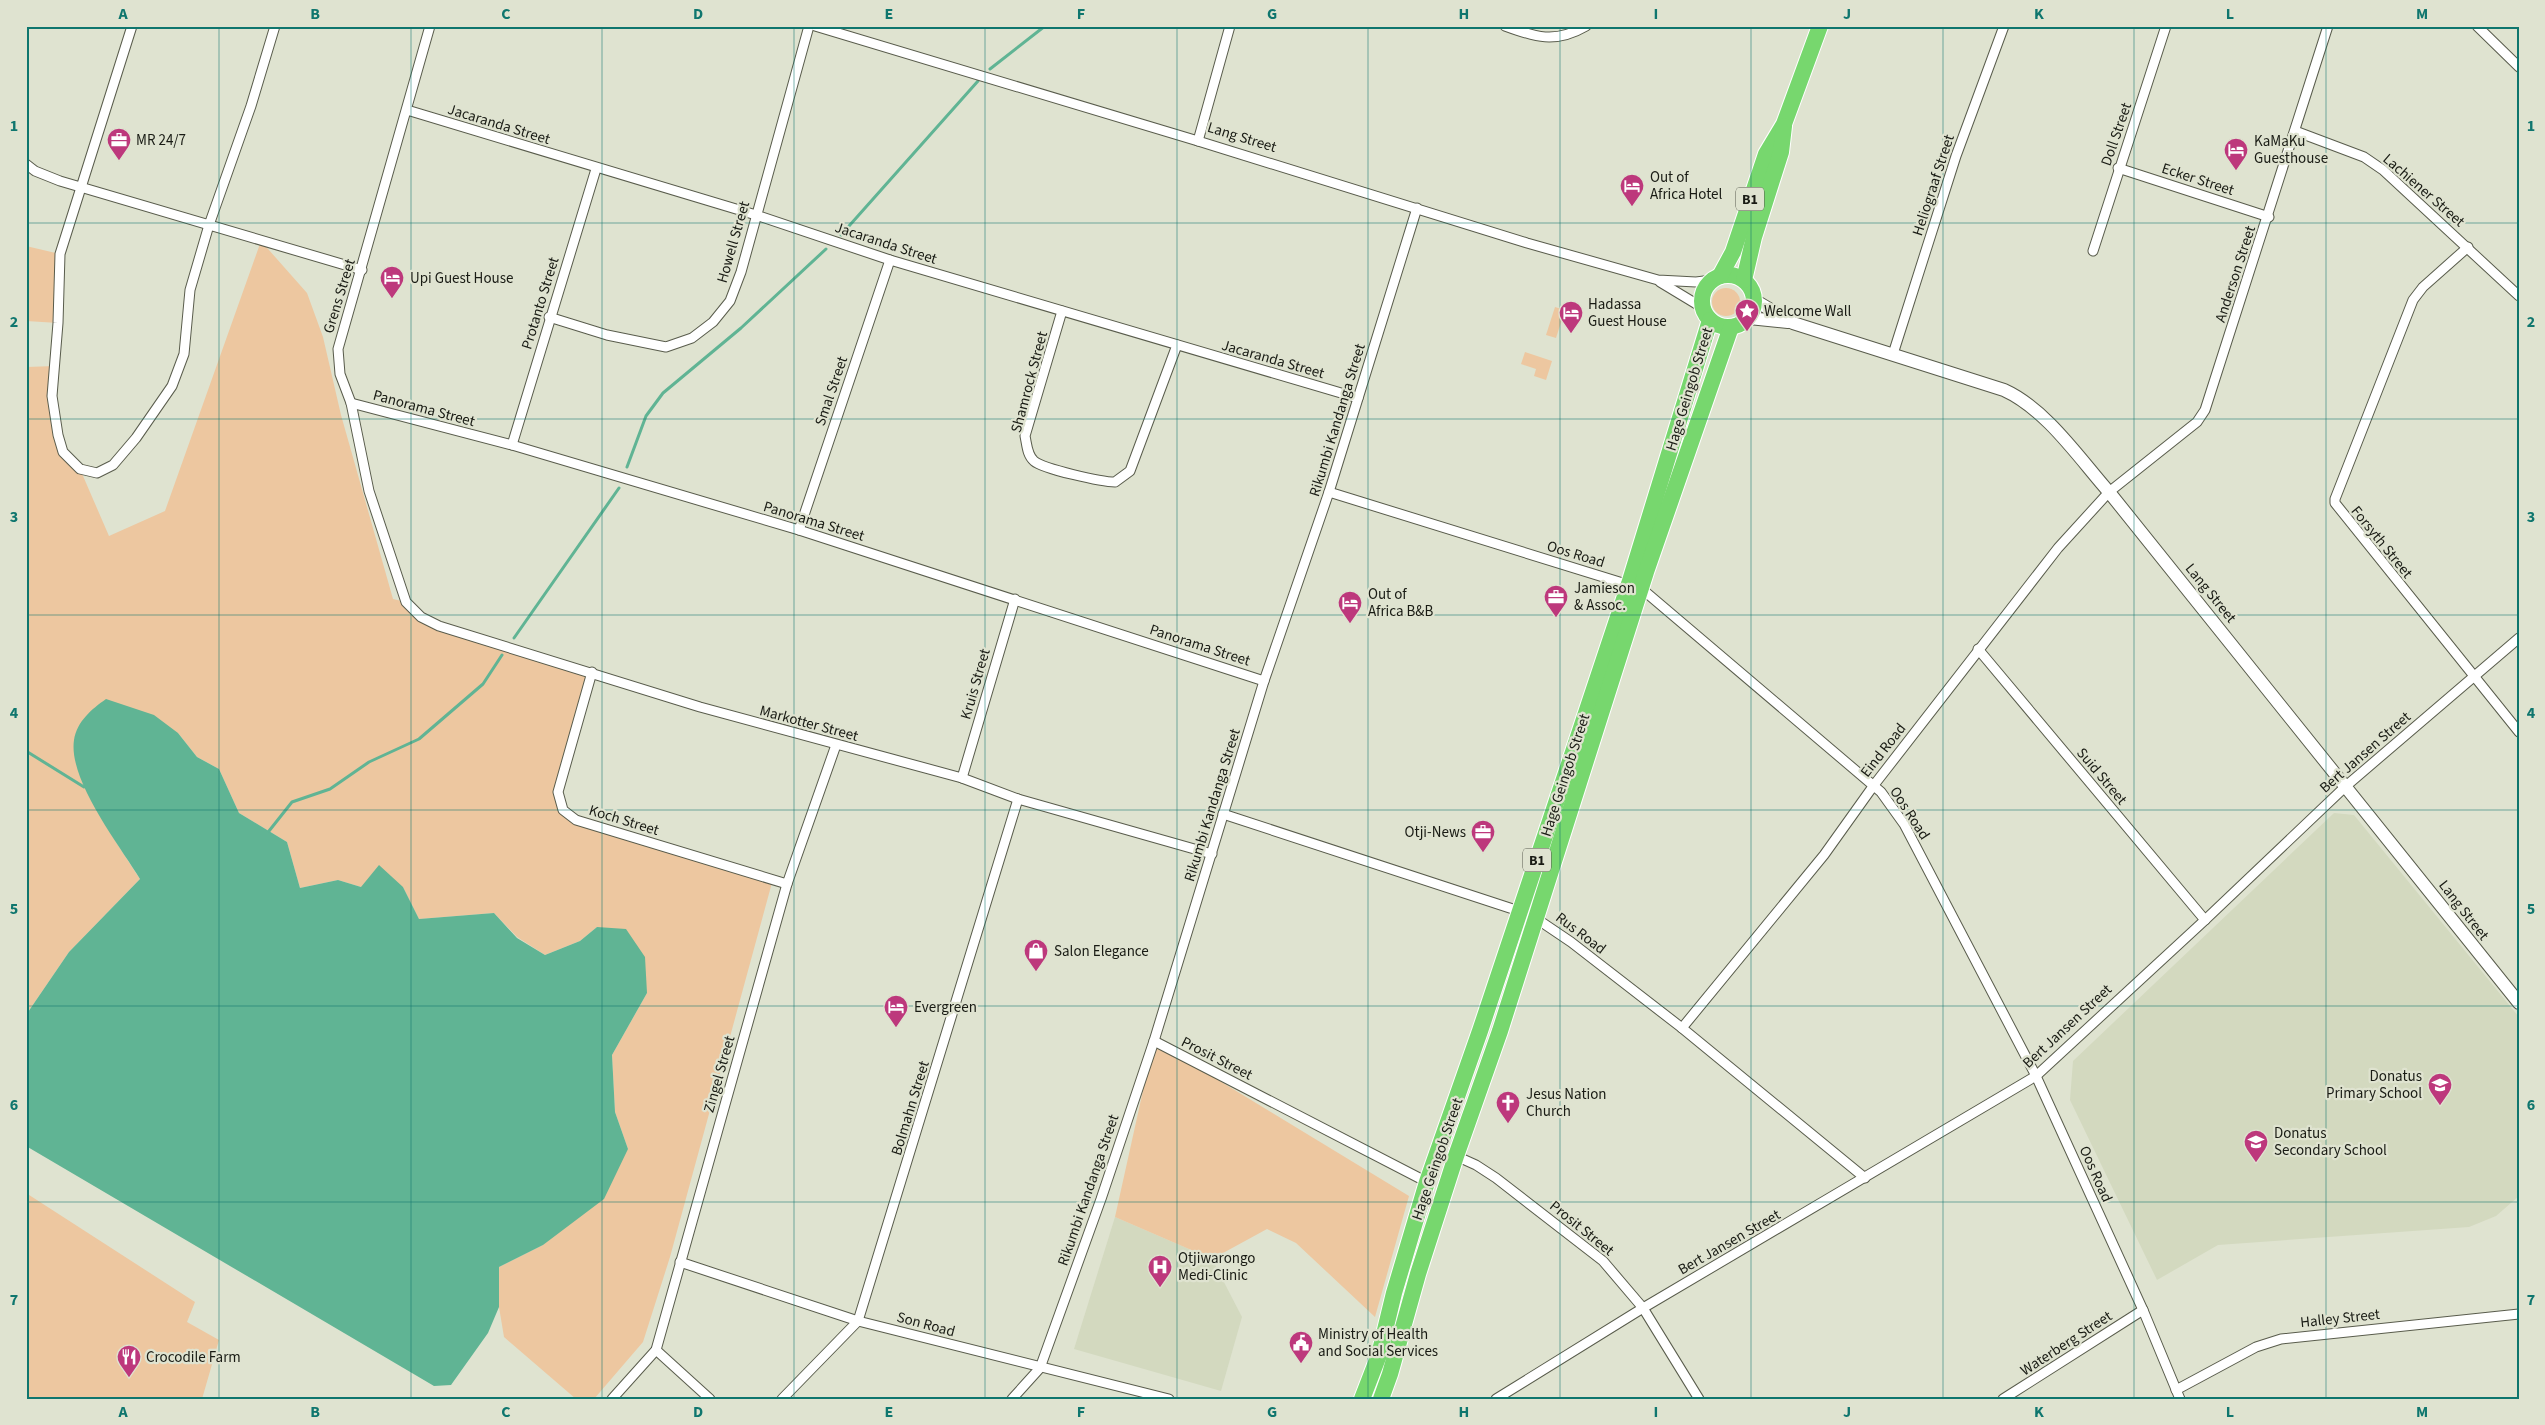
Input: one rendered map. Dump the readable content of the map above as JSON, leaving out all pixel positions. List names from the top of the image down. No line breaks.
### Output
{"streets":{"highway":["B1","Hage Geingob Street"],"street":["Jacaranda Street","Doll Street","Lang Street","Ecker Street","Heliograaf Street","Lachiener Street","Howell Street","Anderson Street","Grens Street","Protanto Street","Shamrock Street","Smal Street","Panorama Street","Rikumbi Kandanga Street","Forsyth Street","Oos Road","Kruis Street","Markotter Street","Eind Road","Bert Jansen Street","Suid Street","Koch Street","Rus Road","Prosit Street","Zingel Street","Bolmahn Street","Halley Street","Son Road","Waterberg Street"]},"crossings":[["Jacaranda Street","Howell Street"],["Jacaranda Street","Grens Street"],["Jacaranda Street","Protanto Street"],["Jacaranda Street","Shamrock Street"],["Jacaranda Street","Smal Street"],["Jacaranda Street","Rikumbi Kandanga Street"],["Doll Street","Ecker Street"],["Lang Street","Heliograaf Street"],["Lang Street","B1"],["Lang Street","Anderson Street"],["Lang Street","Hage Geingob Street"],["Lang Street","Rikumbi Kandanga Street"],["Lang Street","Eind Road"],["Lang Street","Bert Jansen Street"],["Ecker Street","Anderson Street"],["Lachiener Street","Anderson Street"],["Lachiener Street","Forsyth Street"],["B1","Hage Geingob Street"],["Howell Street","Protanto Street"],["Anderson Street","Eind Road"],["Grens Street","Panorama Street"],["Grens Street","Markotter Street"],["Protanto Street","Panorama Street"],["Hage Geingob Street","Oos Road"],["Hage Geingob Street","Rus Road"],["Hage Geingob Street","Prosit Street"],["Smal Street","Panorama Street"],["Panorama Street","Rikumbi Kandanga Street"],["Panorama Street","Kruis Street"],["Rikumbi Kandanga Street","Oos Road"],["Rikumbi Kandanga Street","Markotter Street"],["Rikumbi Kandanga Street","Rus Road"],["Rikumbi Kandanga Street","Prosit Street"],["Rikumbi Kandanga Street","Son Road"],["Forsyth Street","Bert Jansen Street"],["Oos Road","Eind Road"],["Oos Road","Bert Jansen Street"],["Oos Road","Halley Street"],["Oos Road","Waterberg Street"],["Kruis Street","Markotter Street"],["Markotter Street","Koch Street"],["Markotter Street","Zingel Street"],["Markotter Street","Bolmahn Street"],["Eind Road","Suid Street"],["Eind Road","Rus Road"],["Bert Jansen Street","Suid Street"],["Bert Jansen Street","Rus Road"],["Bert Jansen Street","Prosit Street"],["Koch Street","Zingel Street"],["Zingel Street","Son Road"],["Bolmahn Street","Son Road"]],"places":{"office":["MR 24/7","Jamieson & Assoc.","Otji-News"],"hotel":["KaMaKu Guesthouse","Out of Africa Hotel","Upi Guest House","Hadassa Guest House","Out of Africa B&B","Evergreen"],"place":["Welcome Wall"],"shop":["Salon Elegance"],"school or university":["Donatus Primary School","Donatus Secondary School"],"church":["Jesus Nation Church"],"hospital":["Otjiwarongo Medi-Clinic"],"public building":["Ministry of Health and Social Services"],"restaurant":["Crocodile Farm"]},"grid":{"columns":["A","B","C","D","E","F","G","H","I","J","K","L","M"],"rows":["1","2","3","4","5","6","7"]}}
